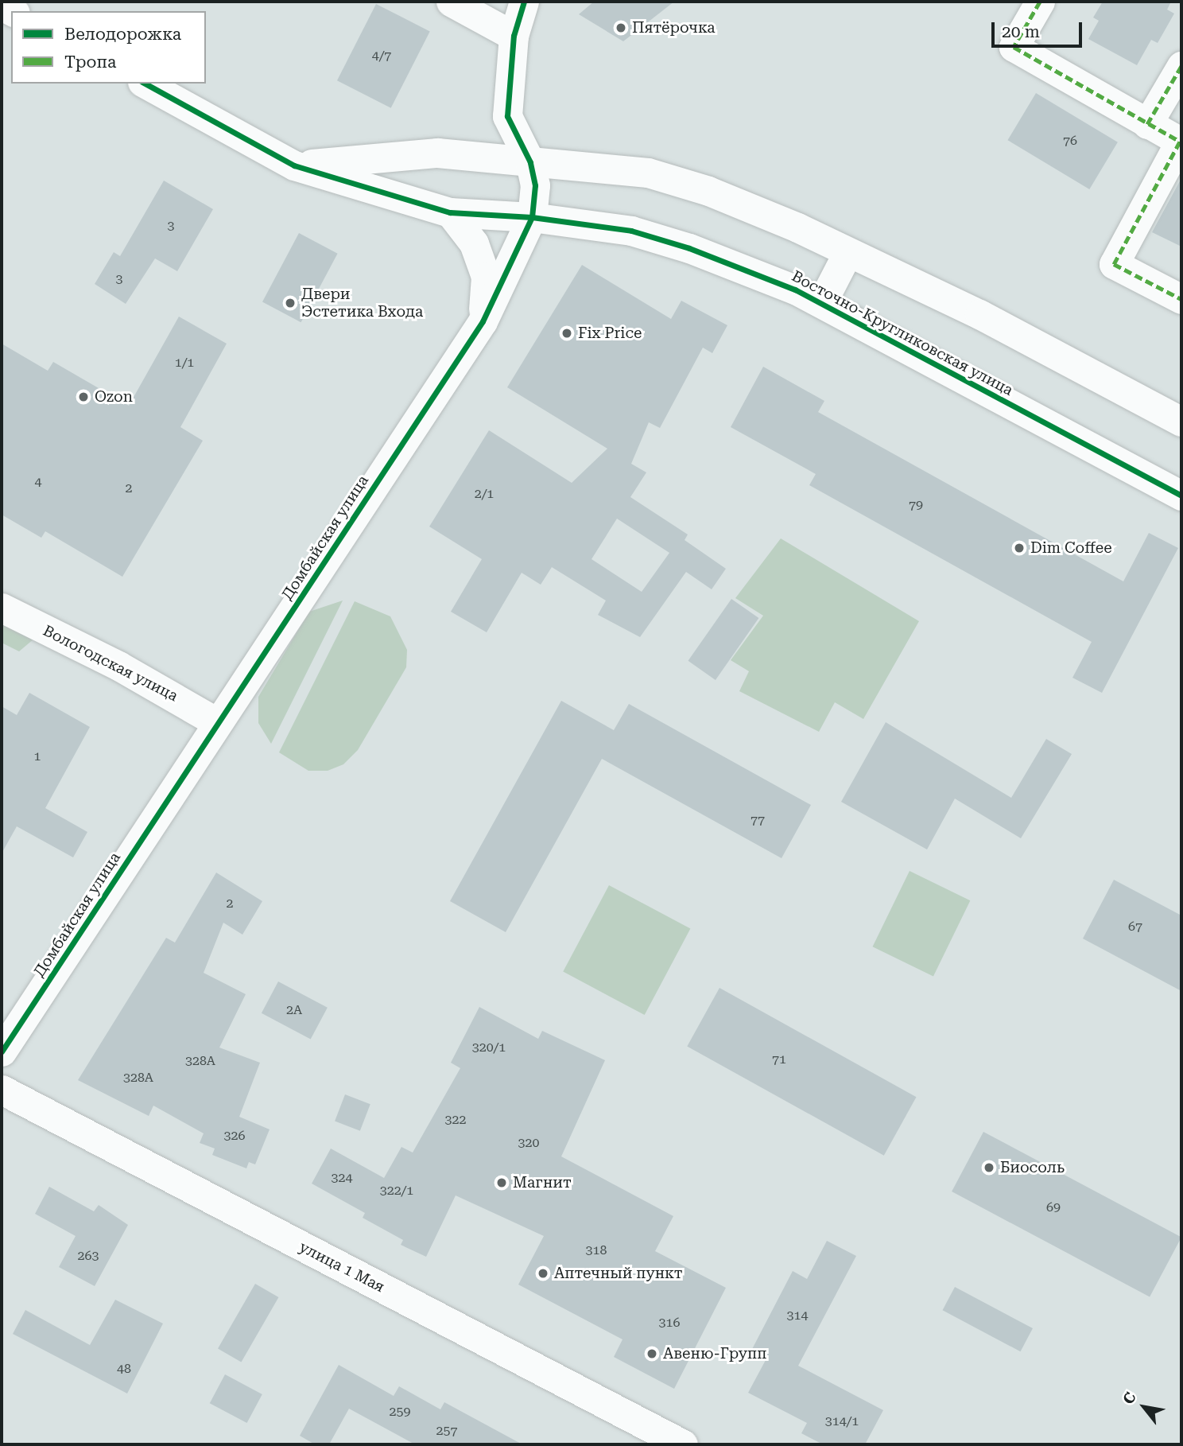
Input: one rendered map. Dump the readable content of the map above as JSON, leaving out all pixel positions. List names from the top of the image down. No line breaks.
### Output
{"streets":{"street":["Восточно-Кругликовская улица","Домбайская улица","Вологодская улица","улица 1 Мая"]},"crossings":[["Восточно-Кругликовская улица","Домбайская улица"],["Домбайская улица","Вологодская улица"]],"places":["Пятёрочка","Двери Эстетика Входа","Fix Price","Ozon","Dim Coffee","Биосоль","Магнит","Аптечный пункт","Авеню-Групп"],"house_numbers":["4/7","76","3","3","1/1","4","2","2/1","79","1","77","2","67","2А","320/1","71","328А","328А","322","326","320","324","322/1","69","318","263","314","316","48","259","314/1","257"],"legend":["Велодорожка","Тропа"],"scale_bar":"20 m","north":"top left"}
